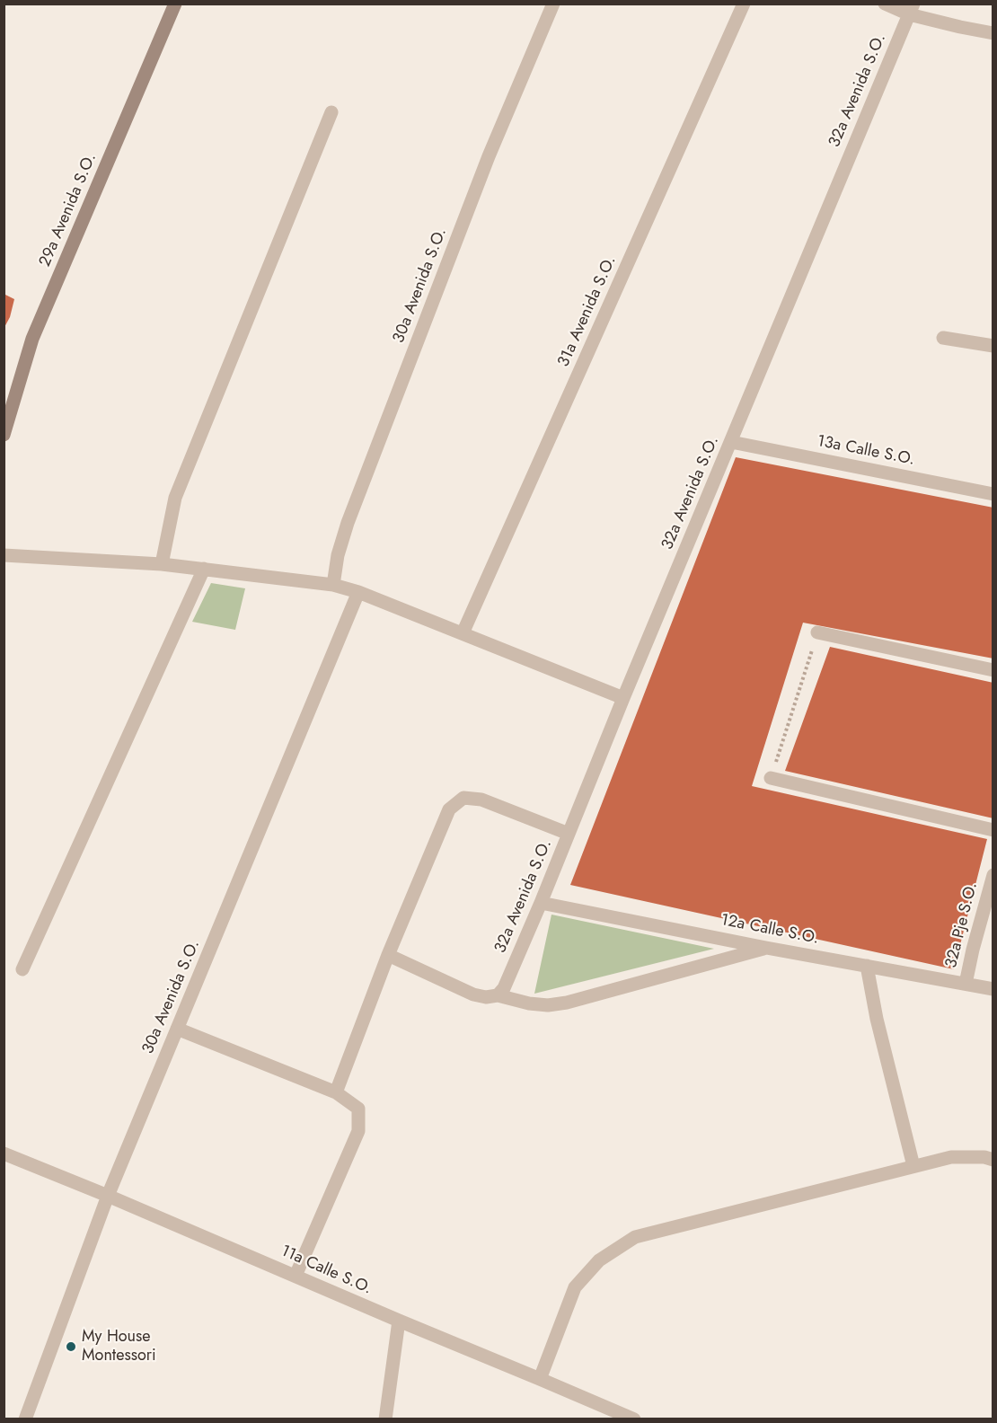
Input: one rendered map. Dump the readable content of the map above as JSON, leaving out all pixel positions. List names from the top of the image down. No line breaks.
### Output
{"streets":{"street":["32a Avenida S.O.","29a Avenida S.O.","30a Avenida S.O.","31a Avenida S.O.","13a Calle S.O.","32a Pje S.O.","12a Calle S.O.","11a Calle S.O."]},"crossings":[["32a Avenida S.O.","13a Calle S.O."],["32a Avenida S.O.","12a Calle S.O."],["30a Avenida S.O.","11a Calle S.O."],["32a Pje S.O.","12a Calle S.O."]],"places":["My House Montessori"]}
